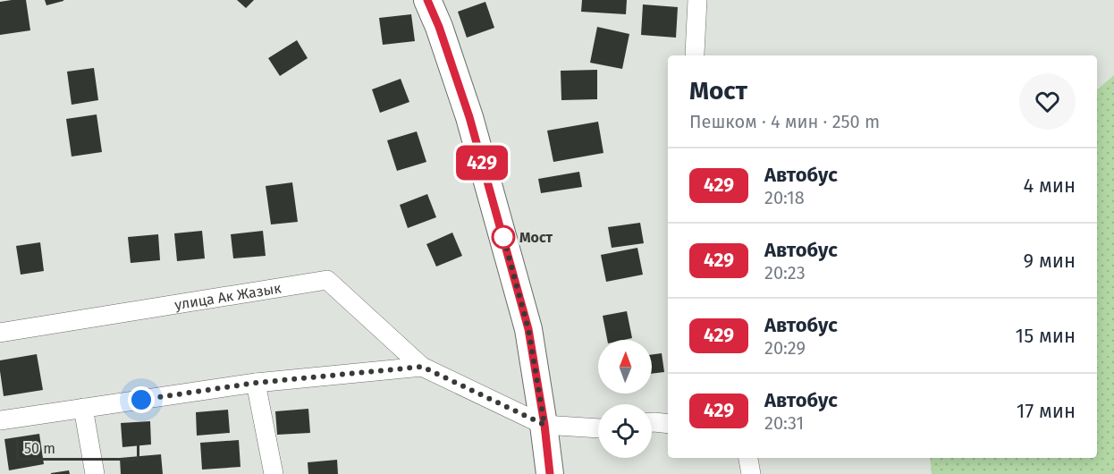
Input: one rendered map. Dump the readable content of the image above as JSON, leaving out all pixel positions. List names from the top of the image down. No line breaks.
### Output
{"streets":{"street":["улица Ак Жазык"]},"places":["Мост"],"lines":["bus line 429"],"scale_bar":"50 m","north":"top","page":{"on_map":"429","heading":["Мост","Пешком · 4 мин · 250 m"],"list":[{"mark":"429","name":"Автобус","note":"20:18","value":"4 мин"},{"mark":"429","name":"Автобус","note":"20:23","value":"9 мин"},{"mark":"429","name":"Автобус","note":"20:29","value":"15 мин"},{"mark":"429","name":"Автобус","note":"20:31","value":"17 мин"}],"scale":"50 m"}}
